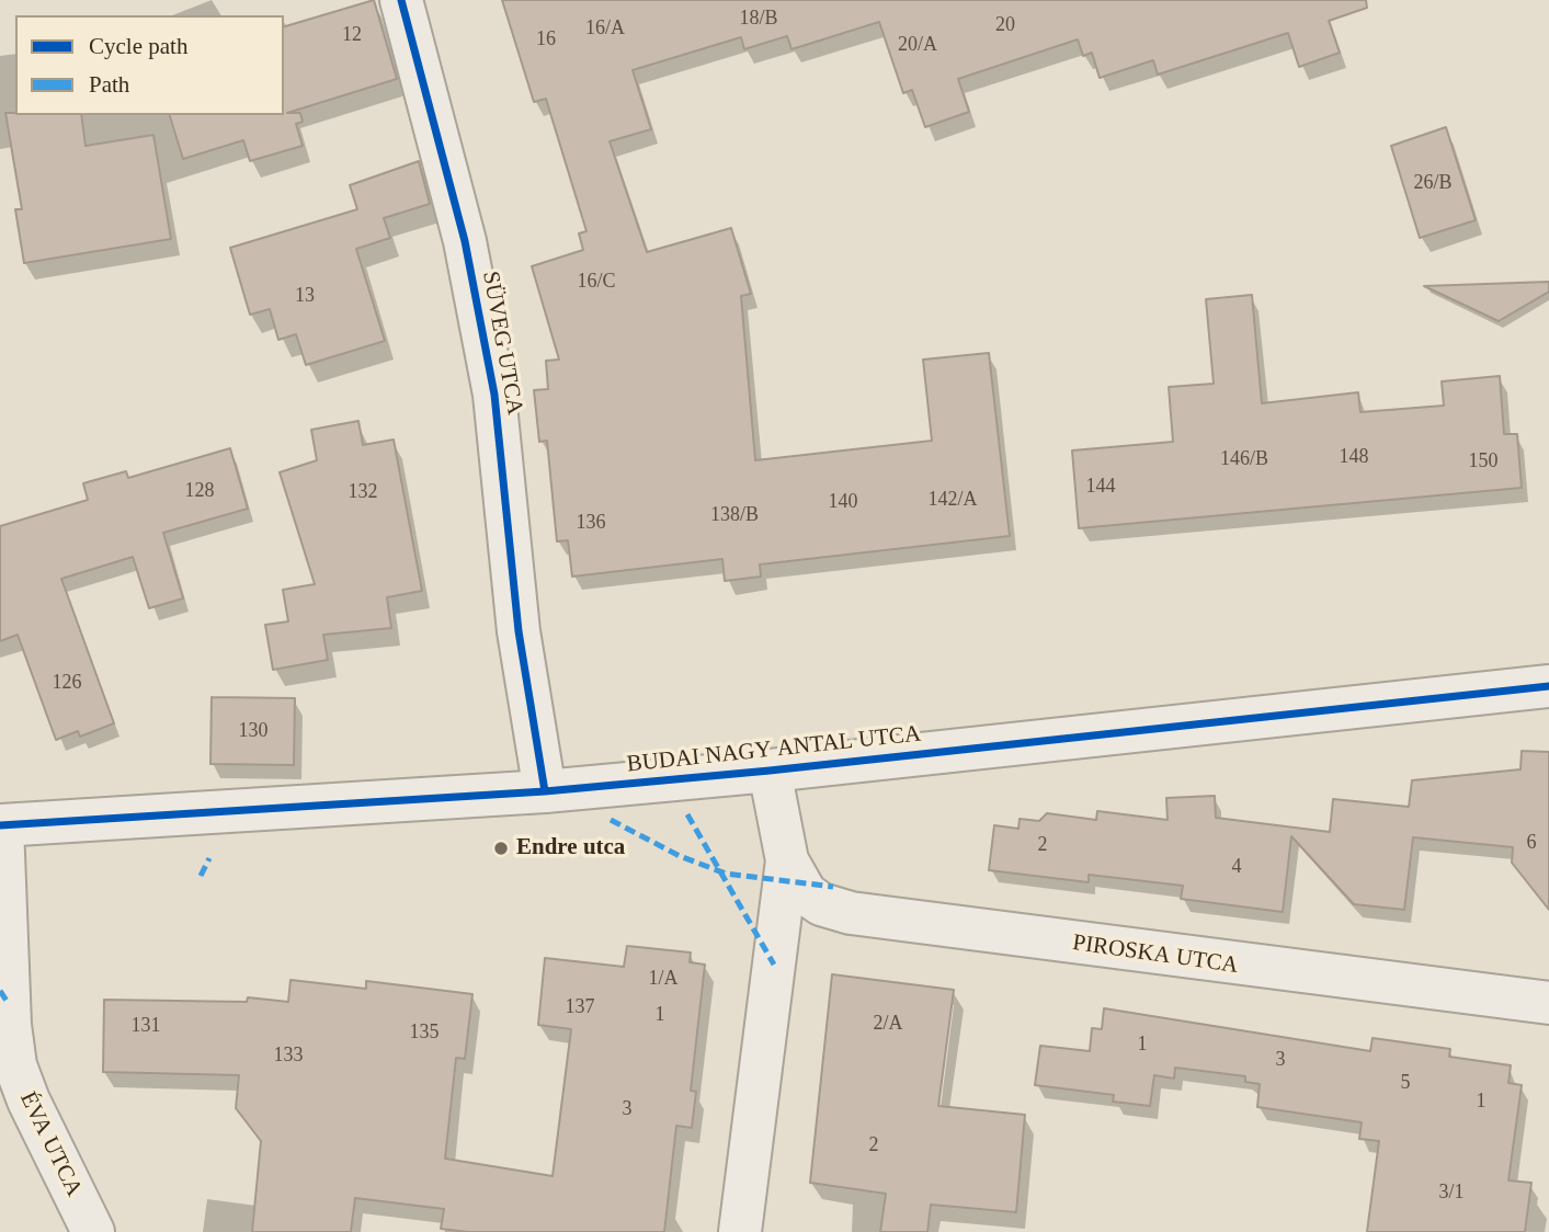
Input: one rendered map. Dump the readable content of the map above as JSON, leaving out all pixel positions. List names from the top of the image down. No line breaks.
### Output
{"streets":{"street":["SÜVEG UTCA","BUDAI NAGY ANTAL UTCA","PIROSKA UTCA","ÉVA UTCA"]},"crossings":[["SÜVEG UTCA","BUDAI NAGY ANTAL UTCA"],["BUDAI NAGY ANTAL UTCA","ÉVA UTCA"]],"places":["Endre utca"],"house_numbers":["18/B","20","16/A","12","16","20/A","26/B","16/C","13","148","146/B","150","144","128","132","142/A","140","138/B","136","126","130","6","2","4","1/A","137","1","2/A","131","135","1","133","3","5","1","3","2","3/1"],"legend":["Cycle path","Path"]}
